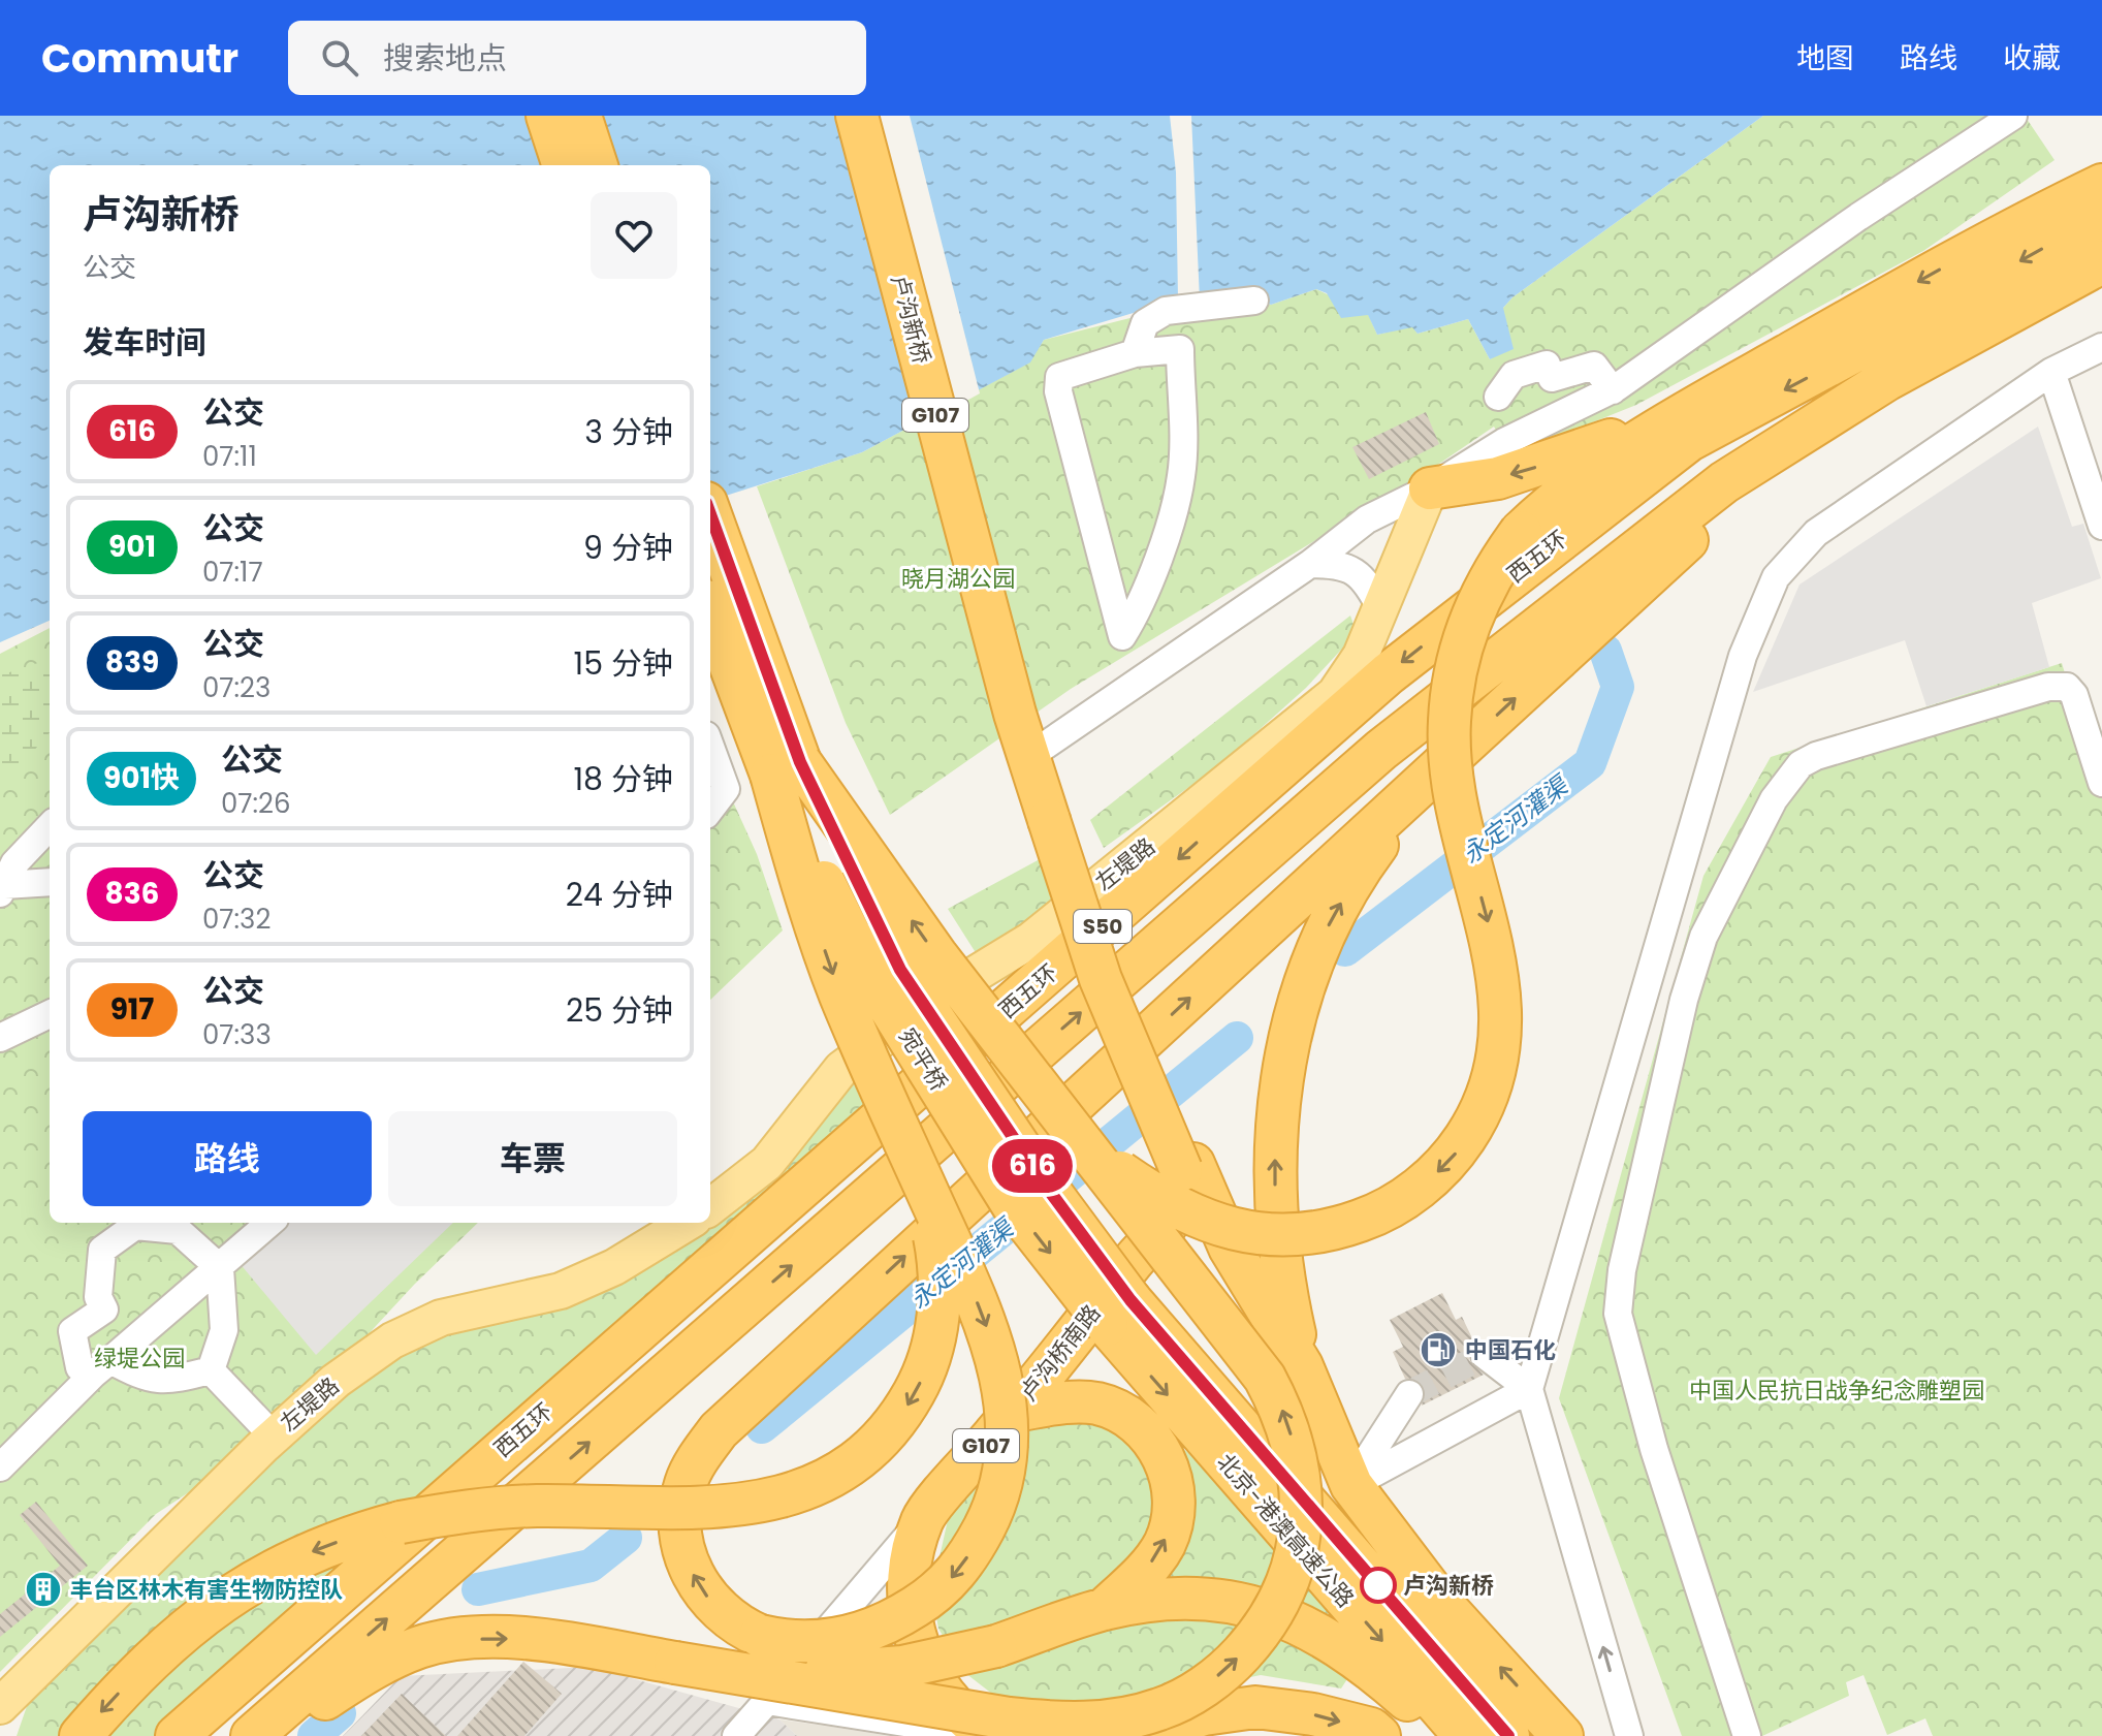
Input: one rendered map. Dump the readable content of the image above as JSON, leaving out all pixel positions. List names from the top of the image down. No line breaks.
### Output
{"streets":{"highway":["卢沟新桥","G107","西五环","S50","宛平桥","卢沟桥南路","北京-港澳高速公路"],"main road":["左堤路"]},"crossings":[["卢沟新桥","G107"],["G107","卢沟桥南路"],["宛平桥","北京-港澳高速公路"]],"water":["永定河灌渠"],"parks":["晓月湖公园","绿堤公园","中国人民抗日战争纪念雕塑园"],"places":{"fuel station":["中国石化"],"other":["卢沟新桥"],"building":["丰台区林木有害生物防控队"]},"lines":["bus line 616"],"page":{"header":"Commutr","search":"搜索地点","nav":["地图","路线","收藏"],"on_map":"616","heading":[["卢沟新桥","公交"],"发车时间"],"list":[{"mark":"616","name":"公交","note":"07:11","value":"3 分钟"},{"mark":"901","name":"公交","note":"07:17","value":"9 分钟"},{"mark":"839","name":"公交","note":"07:23","value":"15 分钟"},{"mark":"901快","name":"公交","note":"07:26","value":"18 分钟"},{"mark":"836","name":"公交","note":"07:32","value":"24 分钟"},{"mark":"917","name":"公交","note":"07:33","value":"25 分钟"}],"buttons":["路线","车票"]}}
